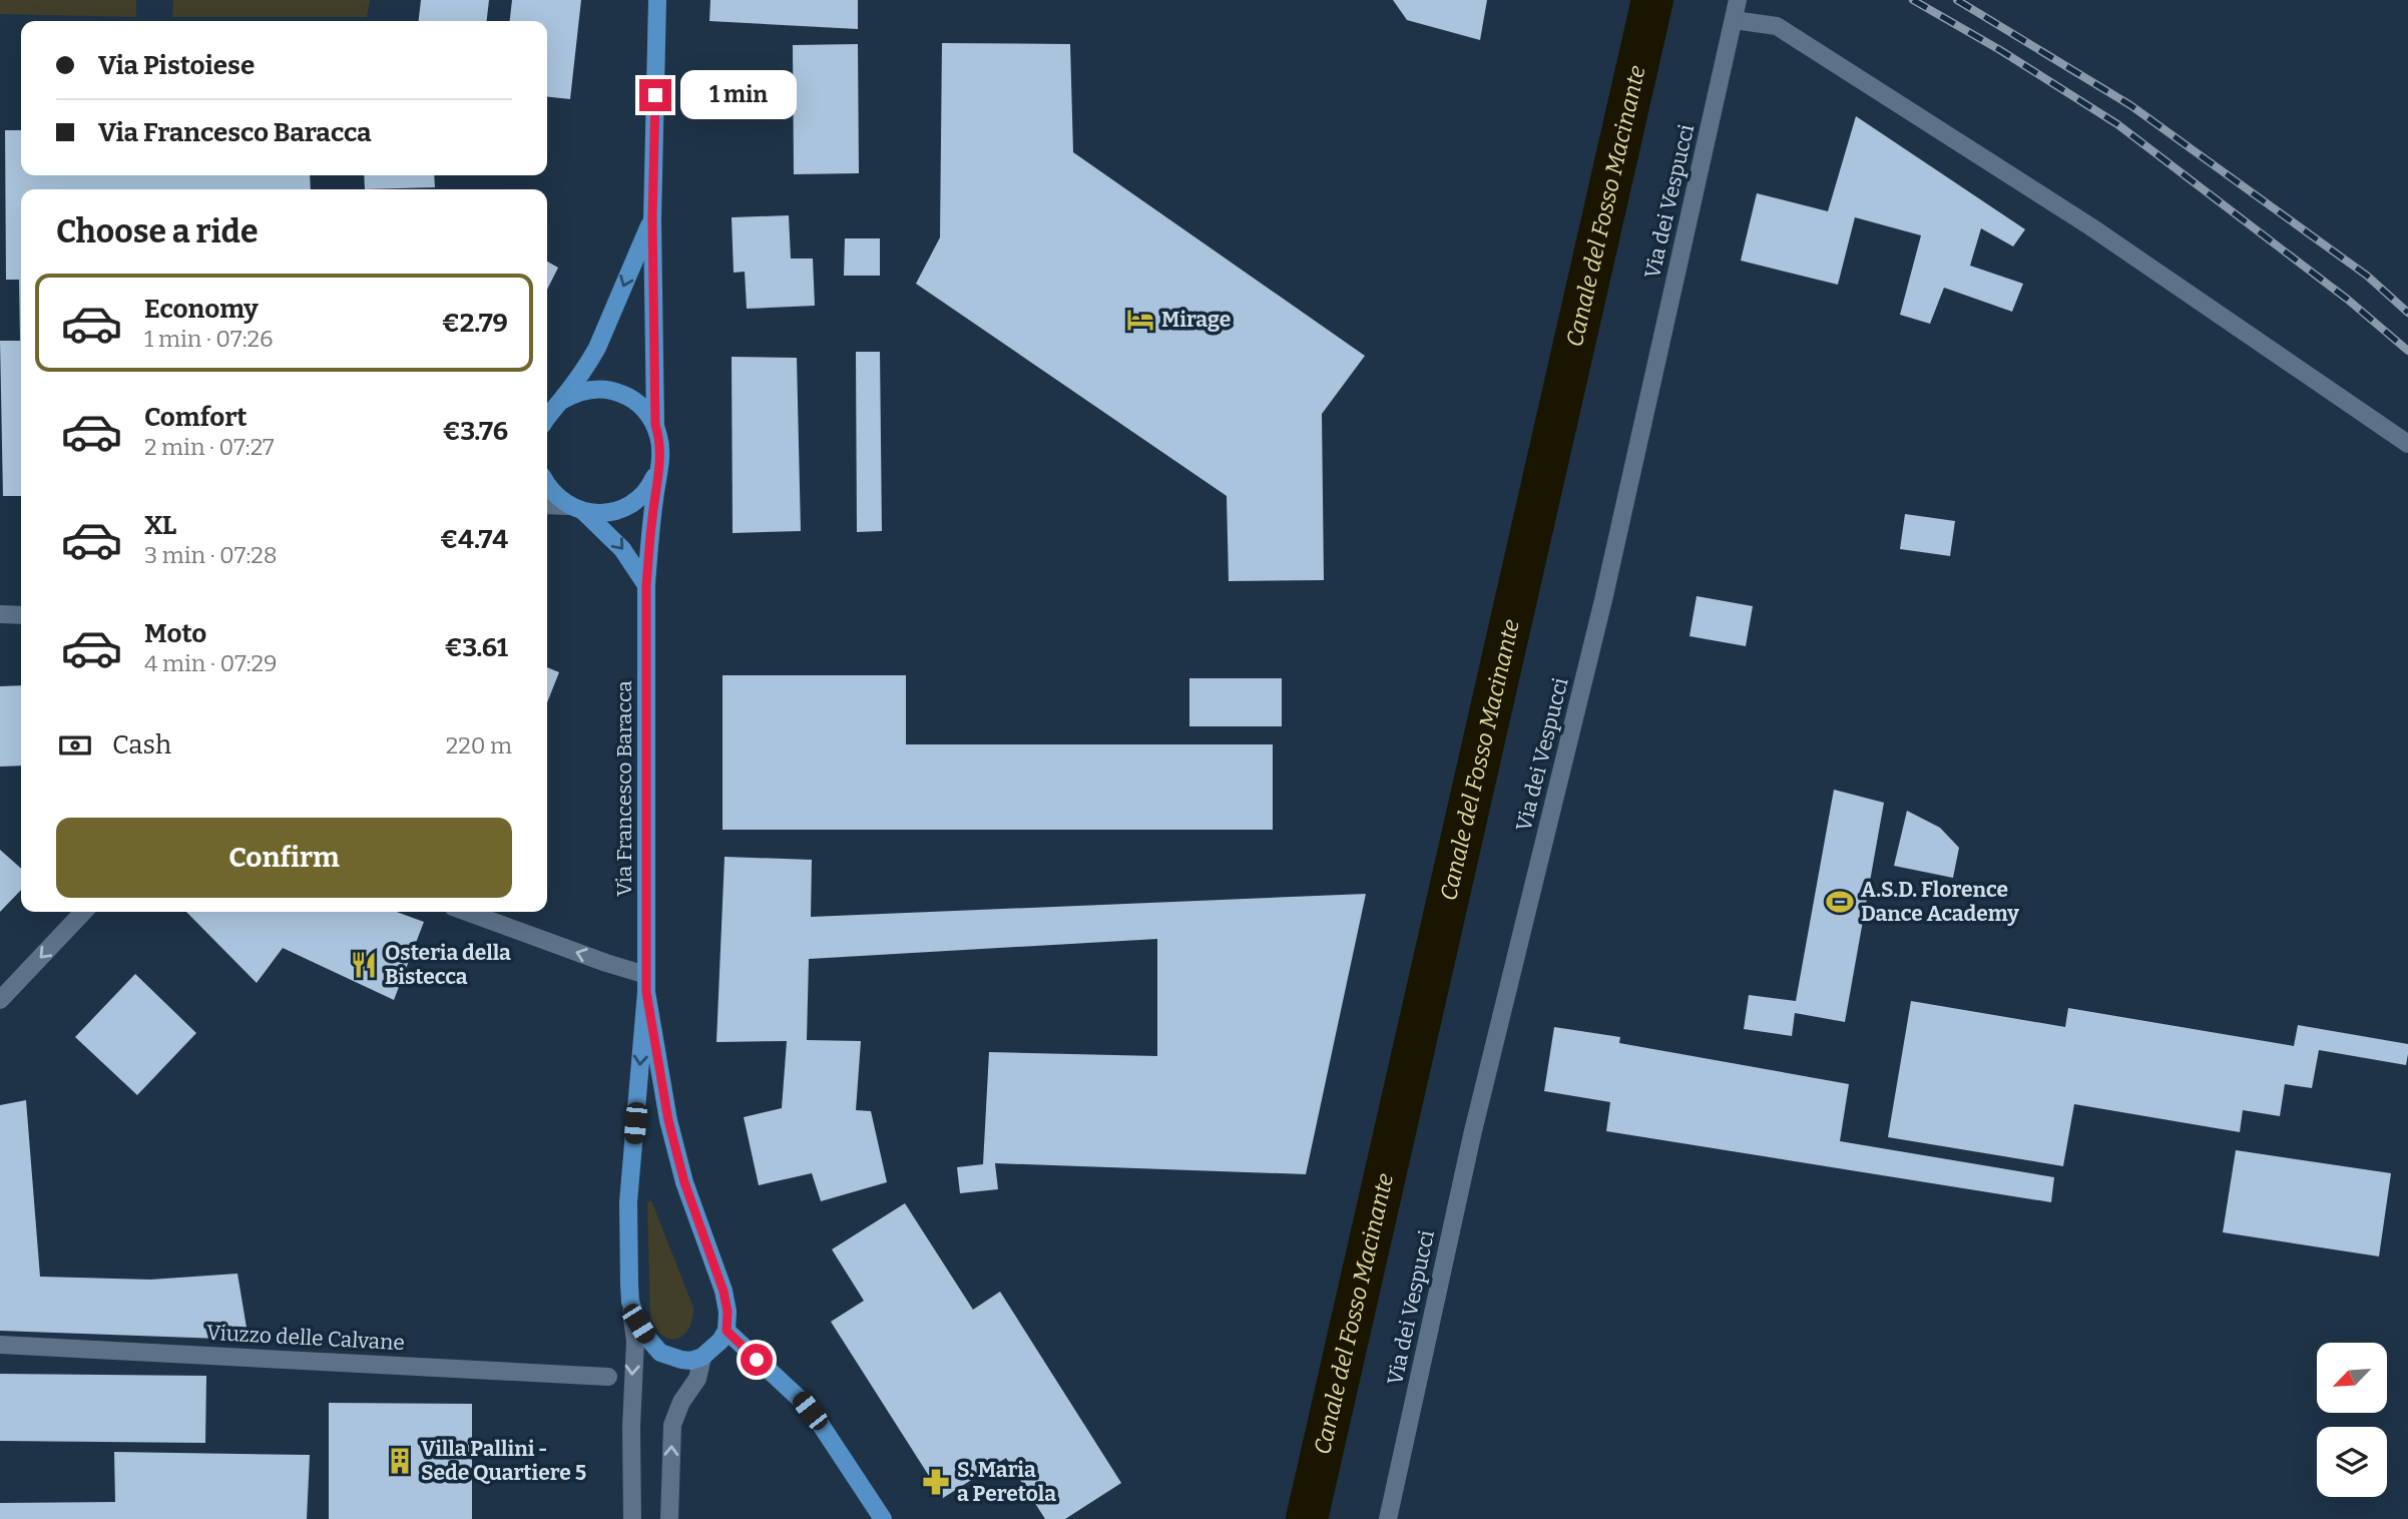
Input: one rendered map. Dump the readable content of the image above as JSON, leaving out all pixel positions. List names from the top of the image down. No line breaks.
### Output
{"streets":{"main road":["Via Francesco Baracca"],"street":["Via dei Vespucci","Viuzzo delle Calvane"]},"water":["Canale del Fosso Macinante"],"places":{"hotel":["Mirage"],"sports":["A.S.D. Florence Dance Academy"],"restaurant":["Osteria della Bistecca"],"building":["Villa Pallini - Sede Quartiere 5"],"pharmacy":["S. Maria a Peretola"]},"north":"bottom left","page":{"banner":["Via Pistoiese","Via Francesco Baracca"],"bubble":"1 min","heading":"Choose a ride","list":[{"name":"Economy","note":"1 min · 07:26","value":"€2.79"},{"name":"Comfort","note":"2 min · 07:27","value":"€3.76"},{"name":"XL","note":"3 min · 07:28","value":"€4.74"},{"name":"Moto","note":"4 min · 07:29","value":"€3.61"}],"pay":["Cash","220 m"],"buttons":"Confirm"}}
